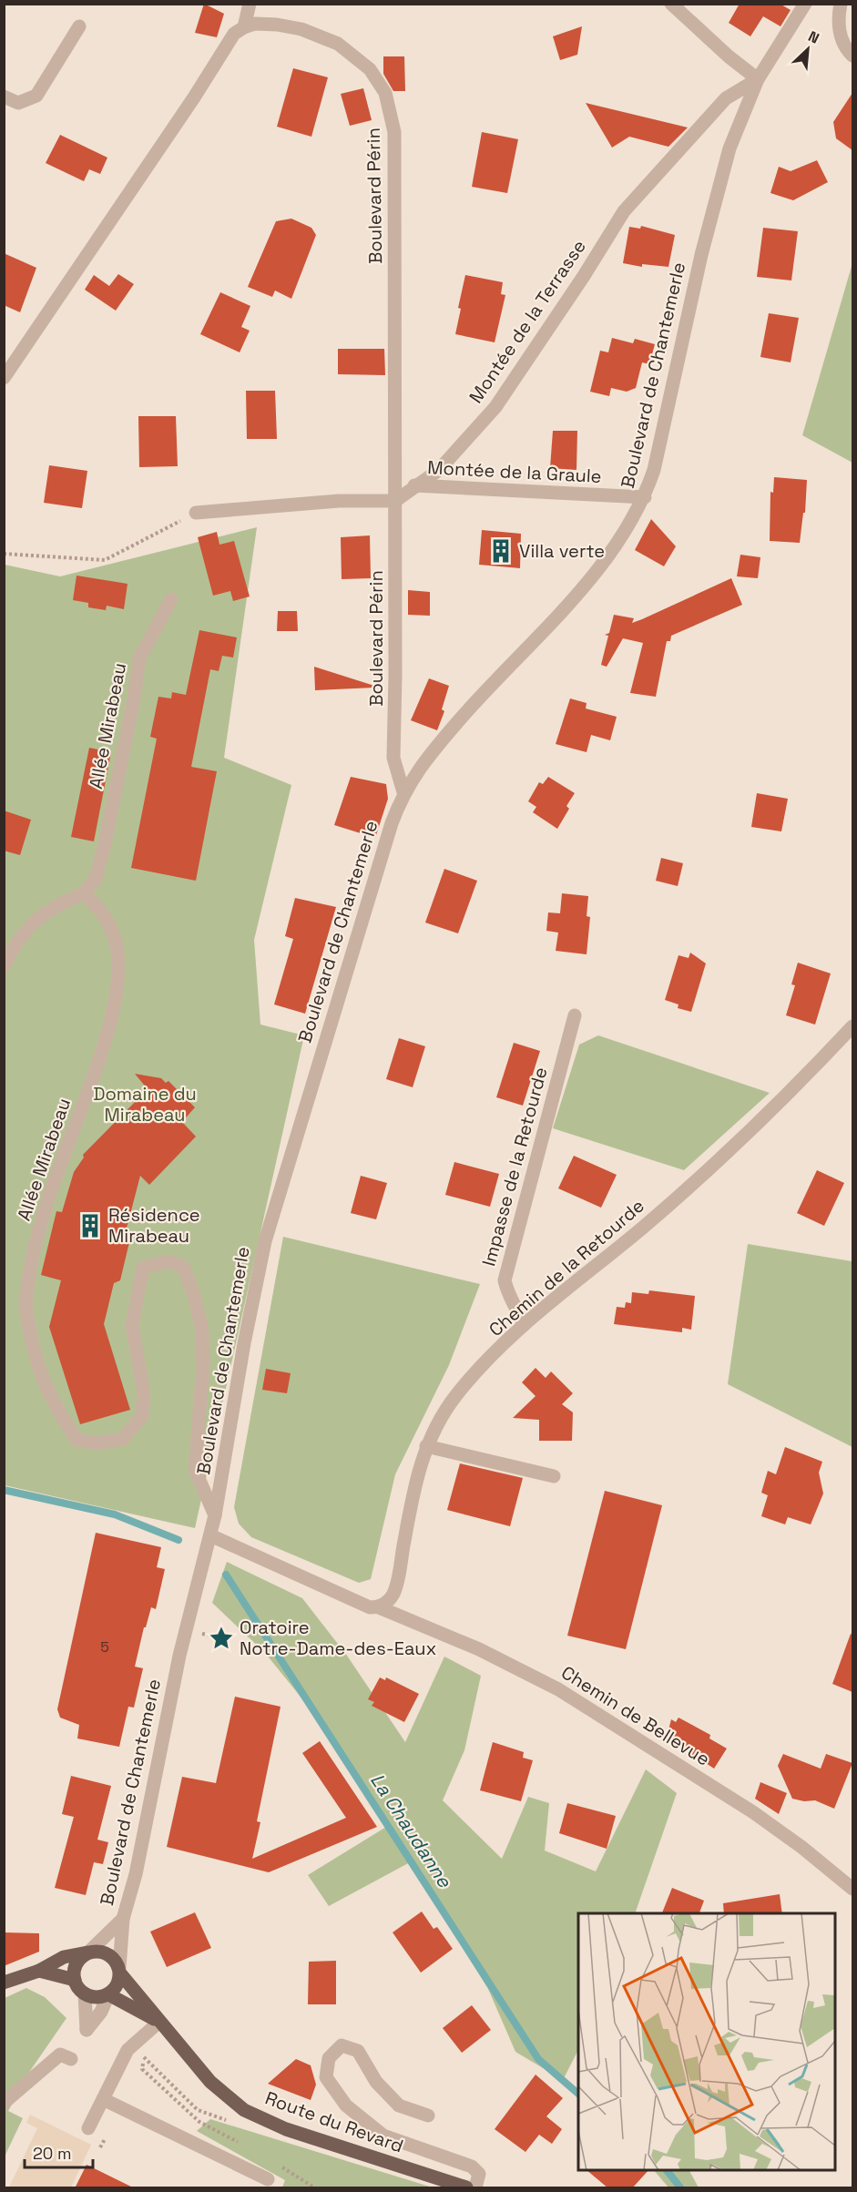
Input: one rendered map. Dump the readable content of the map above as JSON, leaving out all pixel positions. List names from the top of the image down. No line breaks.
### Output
{"streets":{"main road":["Route du Revard"],"street":["Boulevard Périn","Montée de la Terrasse","Boulevard de Chantemerle","Montée de la Graule","Allée Mirabeau","Impasse de la Retourde","Chemin de la Retourde","Chemin de Bellevue"]},"crossings":[["Boulevard Périn","Montée de la Terrasse"],["Boulevard Périn","Boulevard de Chantemerle"],["Montée de la Terrasse","Boulevard de Chantemerle"],["Montée de la Terrasse","Montée de la Graule"],["Boulevard de Chantemerle","Montée de la Graule"],["Boulevard de Chantemerle","Allée Mirabeau"],["Boulevard de Chantemerle","Route du Revard"],["Impasse de la Retourde","Chemin de la Retourde"],["Chemin de la Retourde","Chemin de Bellevue"]],"water":["La Chaudanne"],"parks":["Domaine du Mirabeau"],"places":{"building":["Villa verte","Résidence Mirabeau"],"place":["Oratoire Notre-Dame-des-Eaux"]},"house_numbers":["5"],"scale_bar":"20 m","north":"top right"}
